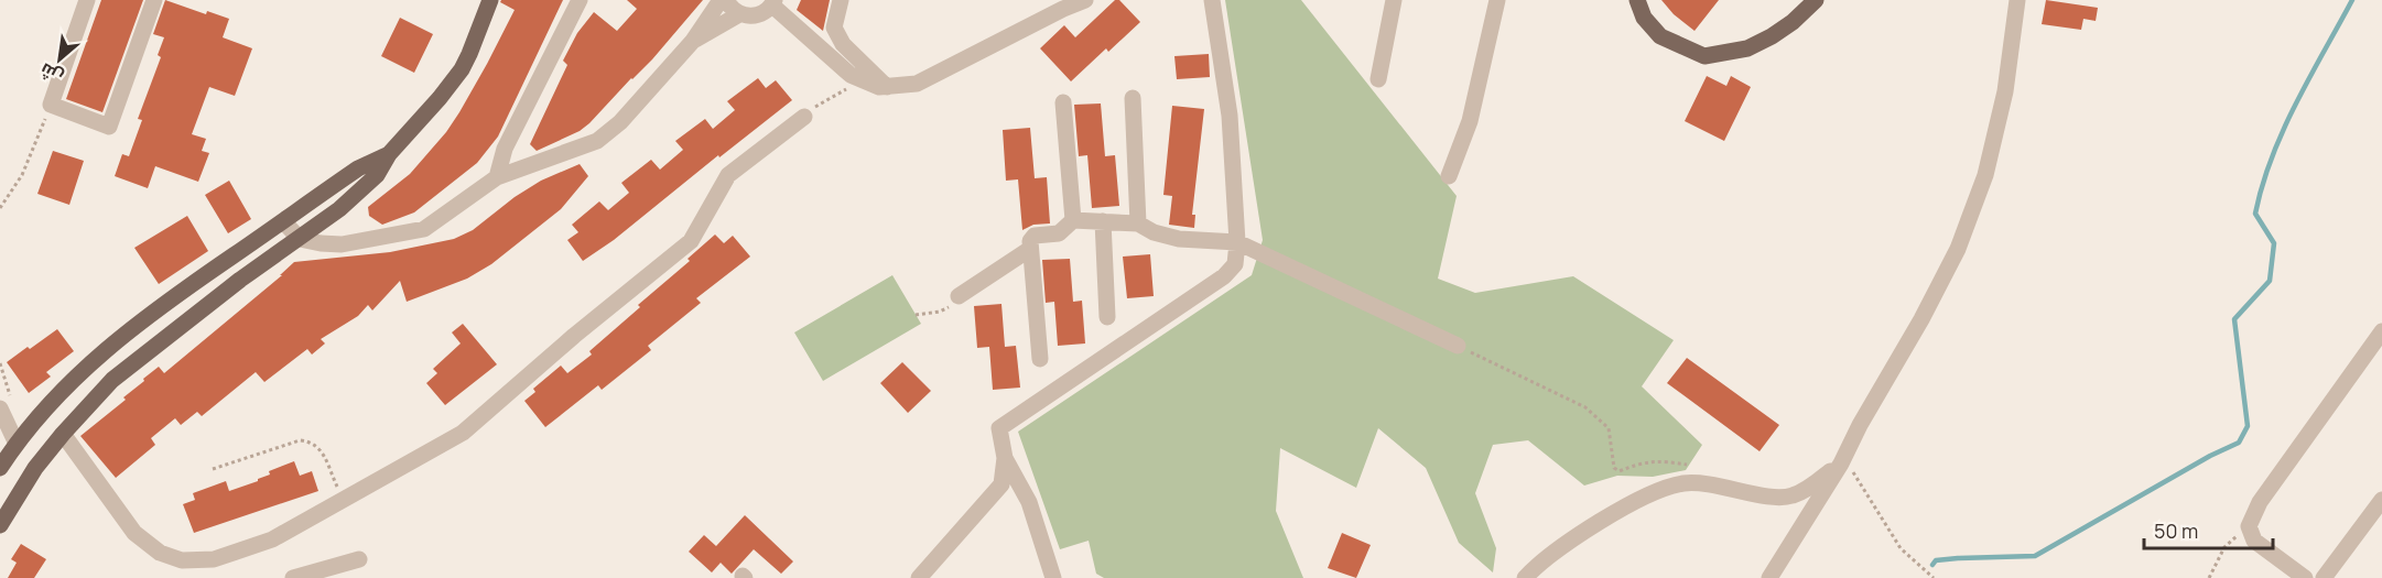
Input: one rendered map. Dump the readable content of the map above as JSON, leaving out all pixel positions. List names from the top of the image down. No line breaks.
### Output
{"scale_bar":"50 m","north":"bottom left"}
